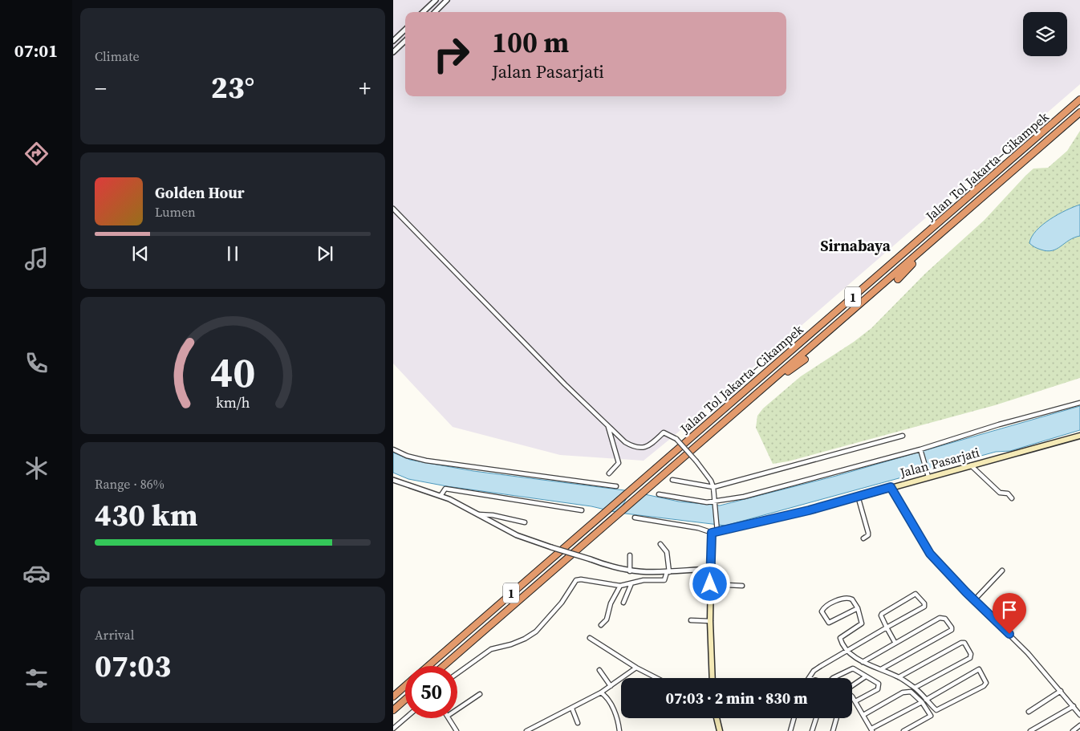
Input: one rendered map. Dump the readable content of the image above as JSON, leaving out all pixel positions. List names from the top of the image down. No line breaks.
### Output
{"streets":{"highway":["Jalan Tol Jakarta–Cikampek","1"],"main road":["Jalan Pasarjati"]},"districts":["Sirnabaya"],"page":{"tabs":"07:01","tile":["Climate",["Range · 86%","430 km"],["Arrival","07:03"]],"turn":["100 m","Jalan Pasarjati"],"heat":["−","23°","+"],"song":["Golden Hour","Lumen"],"limit":"50","trip":"07:03 · 2 min · 830 m","gauge":["40","km/h"]}}
